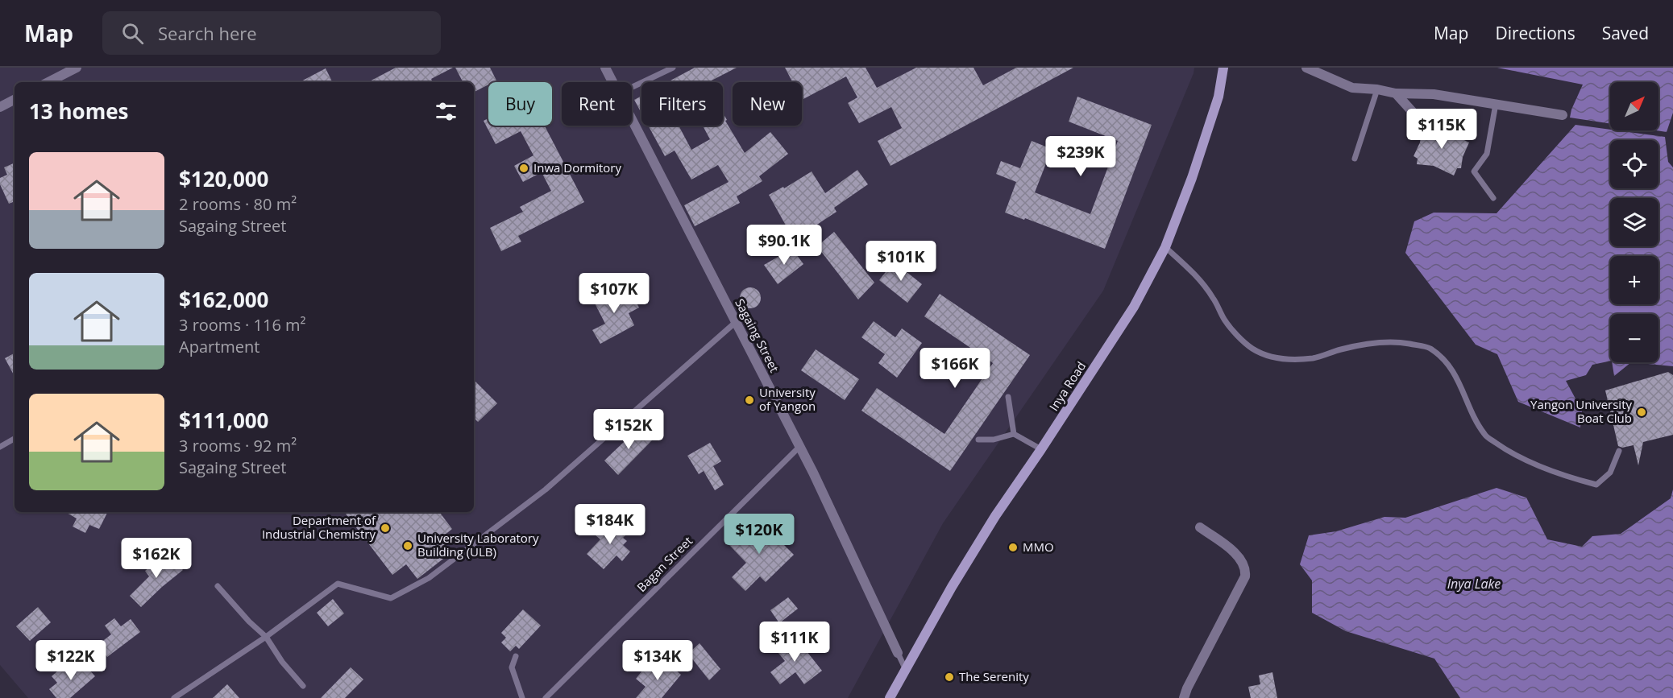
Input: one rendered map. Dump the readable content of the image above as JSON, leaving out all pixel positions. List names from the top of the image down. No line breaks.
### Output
{"streets":{"main road":["Inya Road"],"street":["Sagaing Street"],"lane":["Bagan Street"]},"crossings":[["Sagaing Street","Inya Road"],["Sagaing Street","Bagan Street"]],"water":["Inya Lake"],"places":["Inwa Dormitory","University of Yangon","Yangon University Boat Club","Department of Industrial Chemistry","University Laboratory Building (ULB)","MMO","The Serenity"],"north":"top right","page":{"header":"Map","search":"Search here","nav":["Map","Directions","Saved"],"map_buttons":["+","−"],"chip":["Buy","Rent","Filters","New"],"heading":"13 homes","price":["$115K","$239K","$90.1K","$101K","$107K","$166K","$152K","$184K","$120K","$162K","$111K","$122K","$134K"],"list":[{"name":"$120,000","note":"2 rooms · 80 m² · Sagaing Street"},{"name":"$162,000","note":"3 rooms · 116 m² · Apartment"},{"name":"$111,000","note":"3 rooms · 92 m² · Sagaing Street"}]}}
